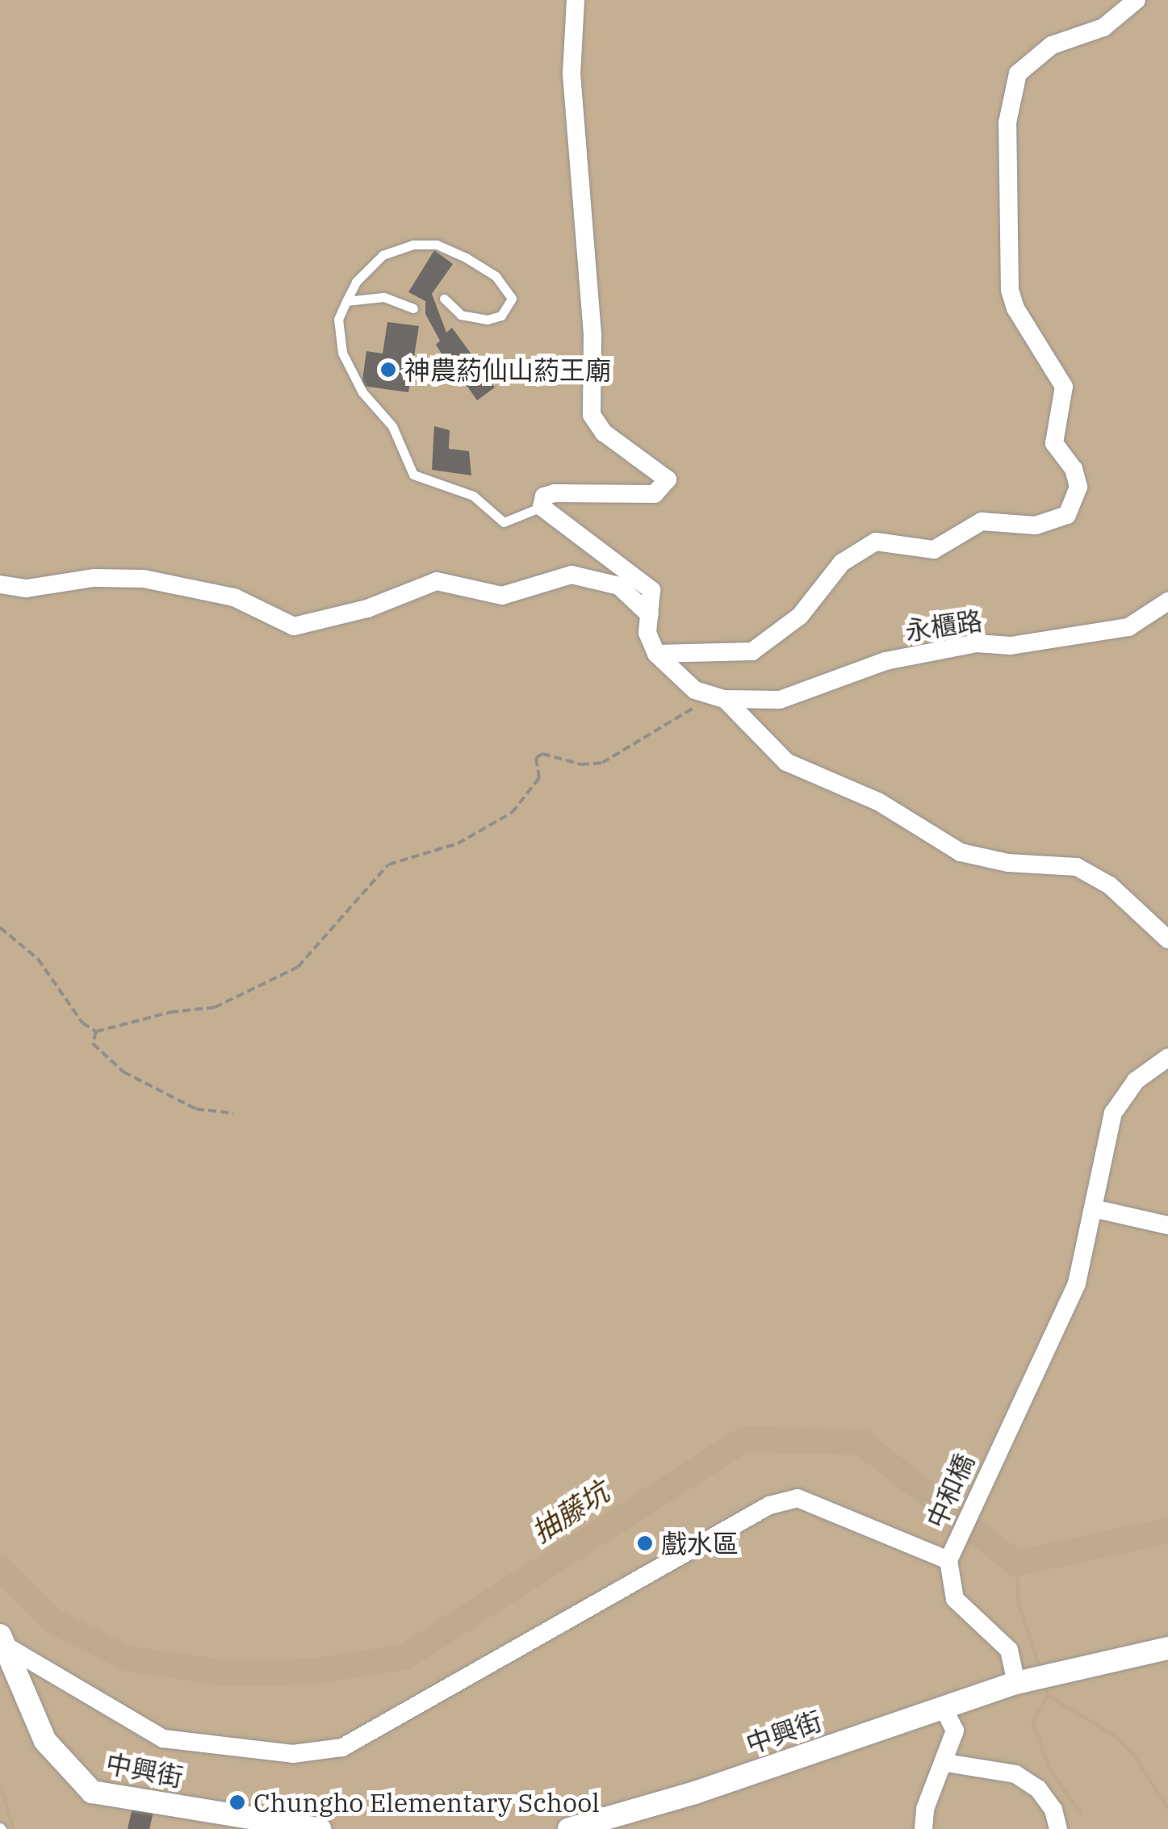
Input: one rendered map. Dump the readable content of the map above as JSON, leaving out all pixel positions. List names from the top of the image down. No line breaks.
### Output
{"streets":{"street":["永櫃路","中和橋","中興街"]},"water":["抽藤坑"],"places":["神農葯仙山葯王廟","戲水區","Chungho Elementary School"]}
